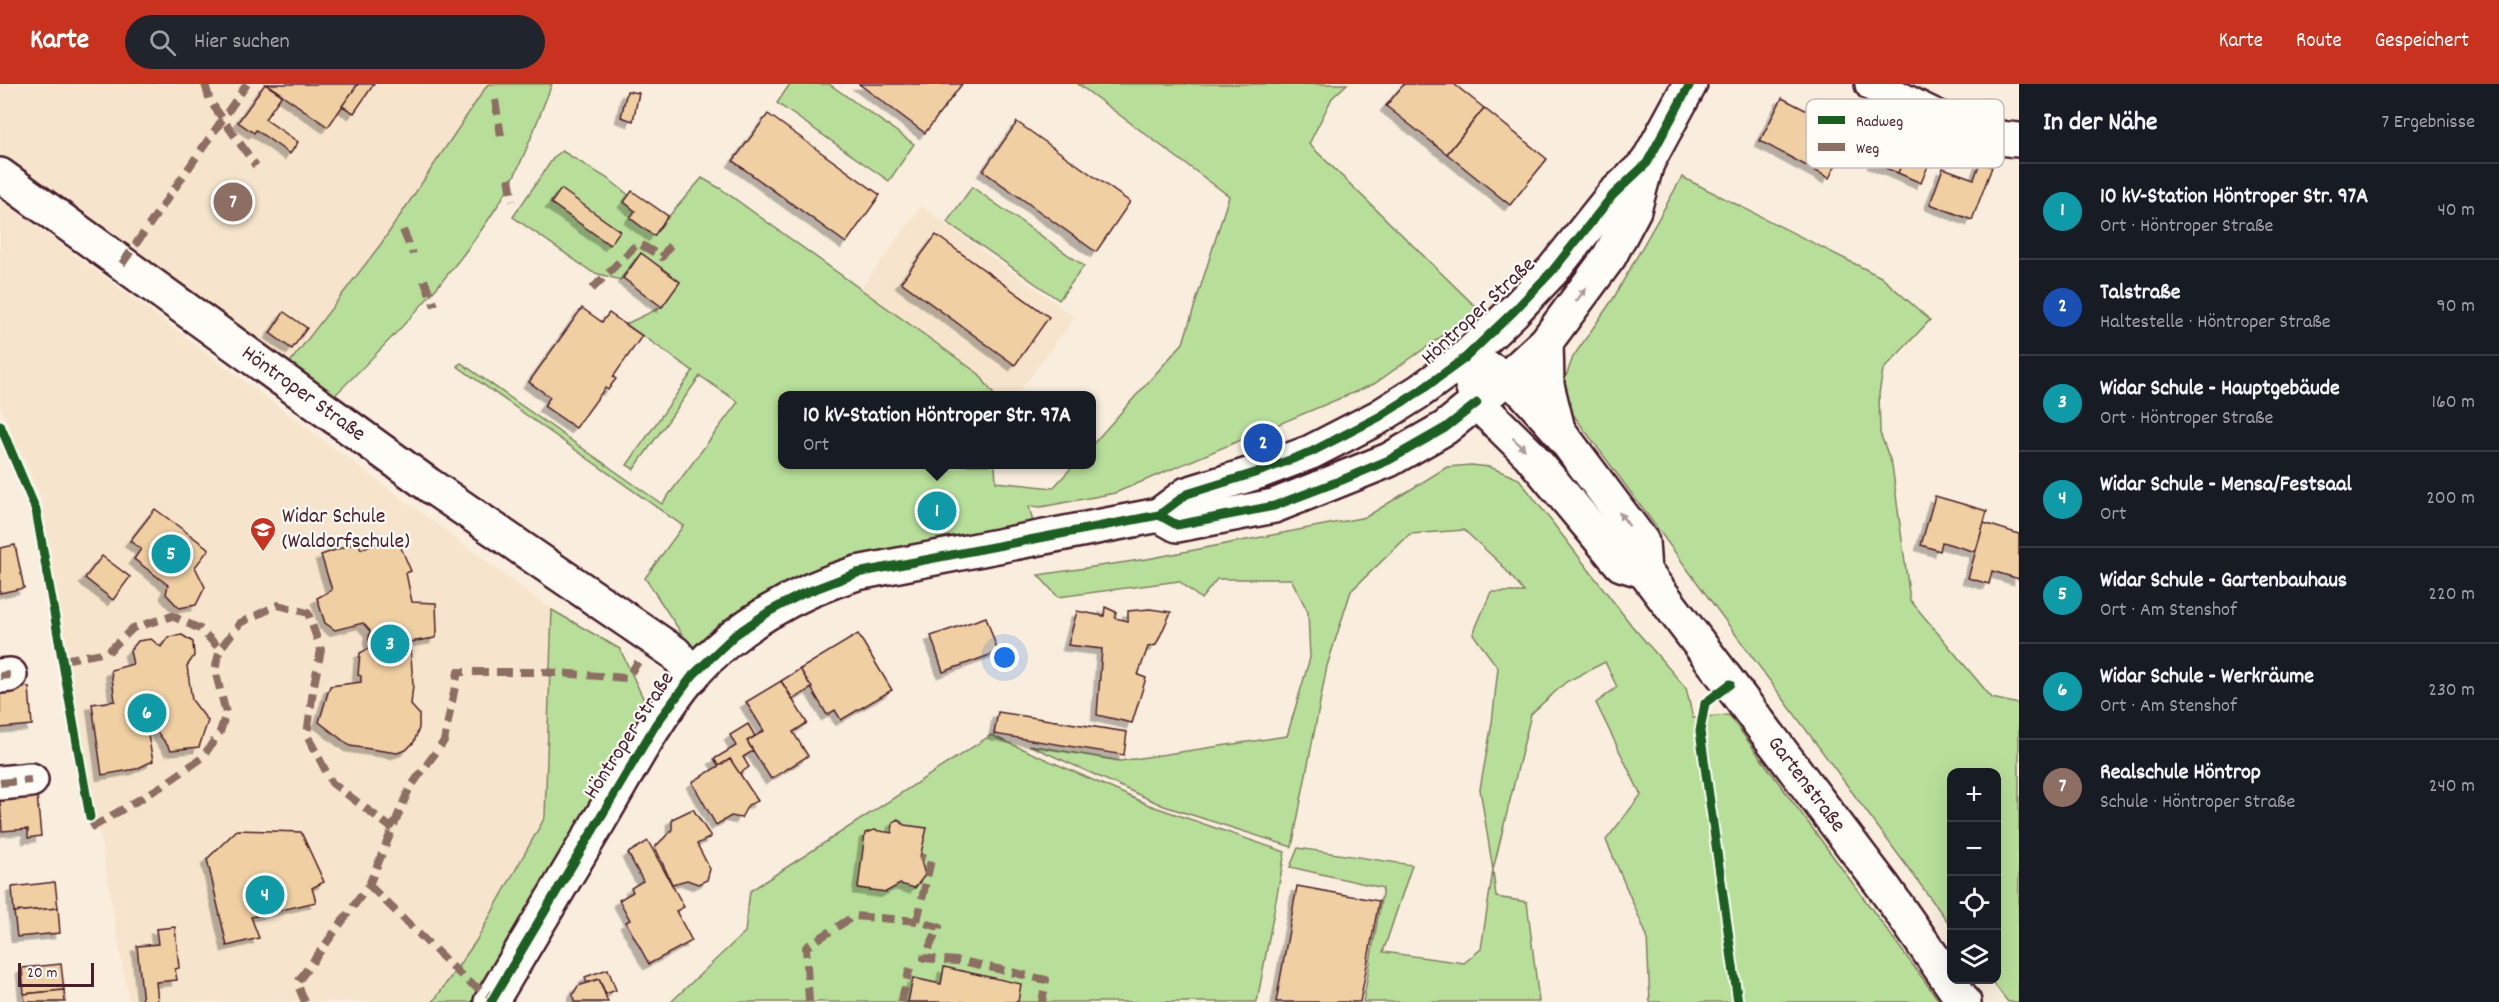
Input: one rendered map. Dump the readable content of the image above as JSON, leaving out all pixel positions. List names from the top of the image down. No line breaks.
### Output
{"streets":{"street":["Höntroper Straße","Gartenstraße"]},"crossings":[["Höntroper Straße","Gartenstraße"]],"places":{"school or university":["Widar Schule (Waldorfschule)"]},"legend":["Radweg","Weg"],"scale_bar":"20 m","page":{"header":"Karte","search":"Hier suchen","nav":["Karte","Route","Gespeichert"],"heading":["In der Nähe","7 Ergebnisse"],"list":[{"mark":"1","name":"10 kV-Station Höntroper Str. 97A","note":"Ort · Höntroper Straße","value":"40 m"},{"mark":"2","name":"Talstraße","note":"Haltestelle · Höntroper Straße","value":"90 m"},{"mark":"3","name":"Widar Schule - Hauptgebäude","note":"Ort · Höntroper Straße","value":"160 m"},{"mark":"4","name":"Widar Schule - Mensa/Festsaal","note":"Ort","value":"200 m"},{"mark":"5","name":"Widar Schule - Gartenbauhaus","note":"Ort · Am Stenshof","value":"220 m"},{"mark":"6","name":"Widar Schule - Werkräume","note":"Ort · Am Stenshof","value":"230 m"},{"mark":"7","name":"Realschule Höntrop","note":"Schule · Höntroper Straße","value":"240 m"}],"pins":["7","2","1","5","3","6","4"],"popup":["10 kV-Station Höntroper Str. 97A","Ort"],"map_buttons":["+","−"],"scale":"20 m"}}
